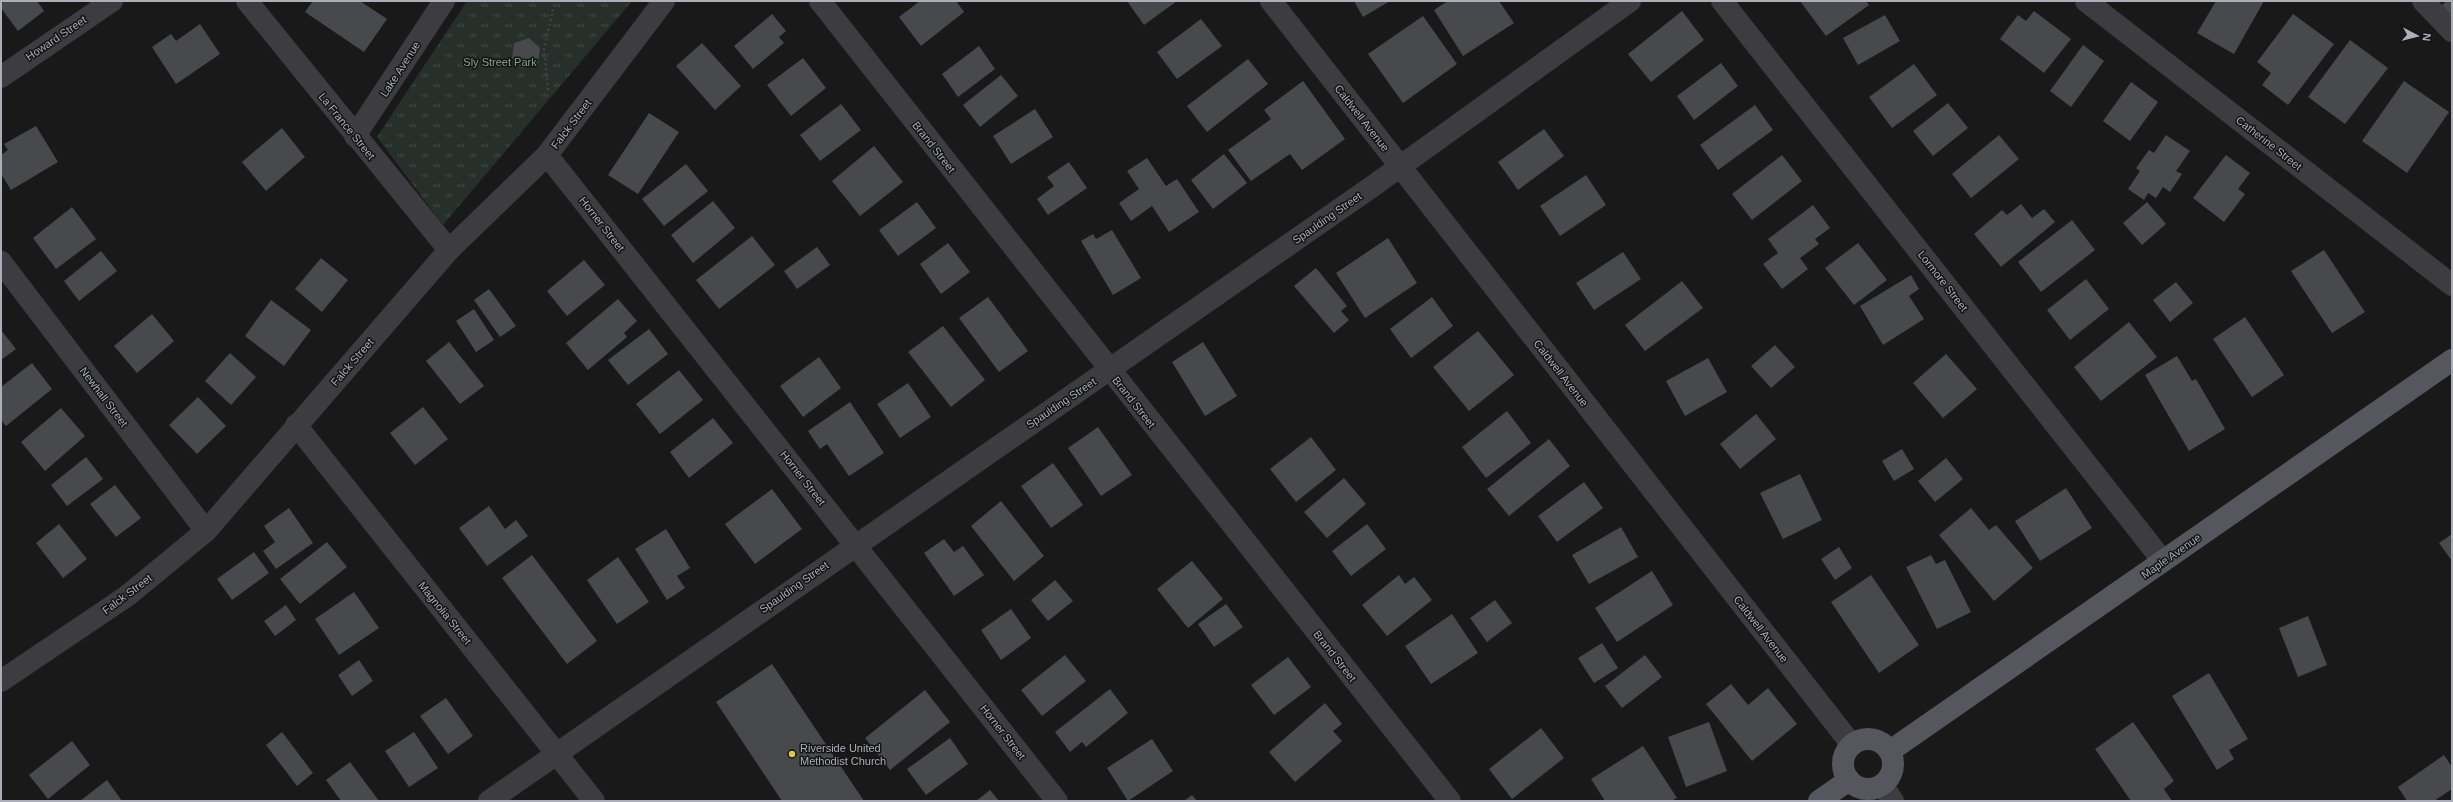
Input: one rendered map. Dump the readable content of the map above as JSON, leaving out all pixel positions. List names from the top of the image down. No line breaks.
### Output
{"streets":{"main road":["Maple Avenue"],"street":["Howard Street","Lake Avenue","Caldwell Avenue","Falck Street","La France Street","Catherine Street","Brand Street","Spaulding Street","Horner Street","Lormore Street","Newhall Street","Magnolia Street"]},"crossings":[["Lake Avenue","La France Street"],["Caldwell Avenue","Spaulding Street"],["Caldwell Avenue","Maple Avenue"],["Falck Street","La France Street"],["Falck Street","Horner Street"],["Falck Street","Newhall Street"],["Falck Street","Magnolia Street"],["Brand Street","Spaulding Street"],["Spaulding Street","Horner Street"],["Spaulding Street","Magnolia Street"],["Lormore Street","Maple Avenue"]],"parks":["Sly Street Park"],"places":["Riverside United Methodist Church"],"north":"right"}
